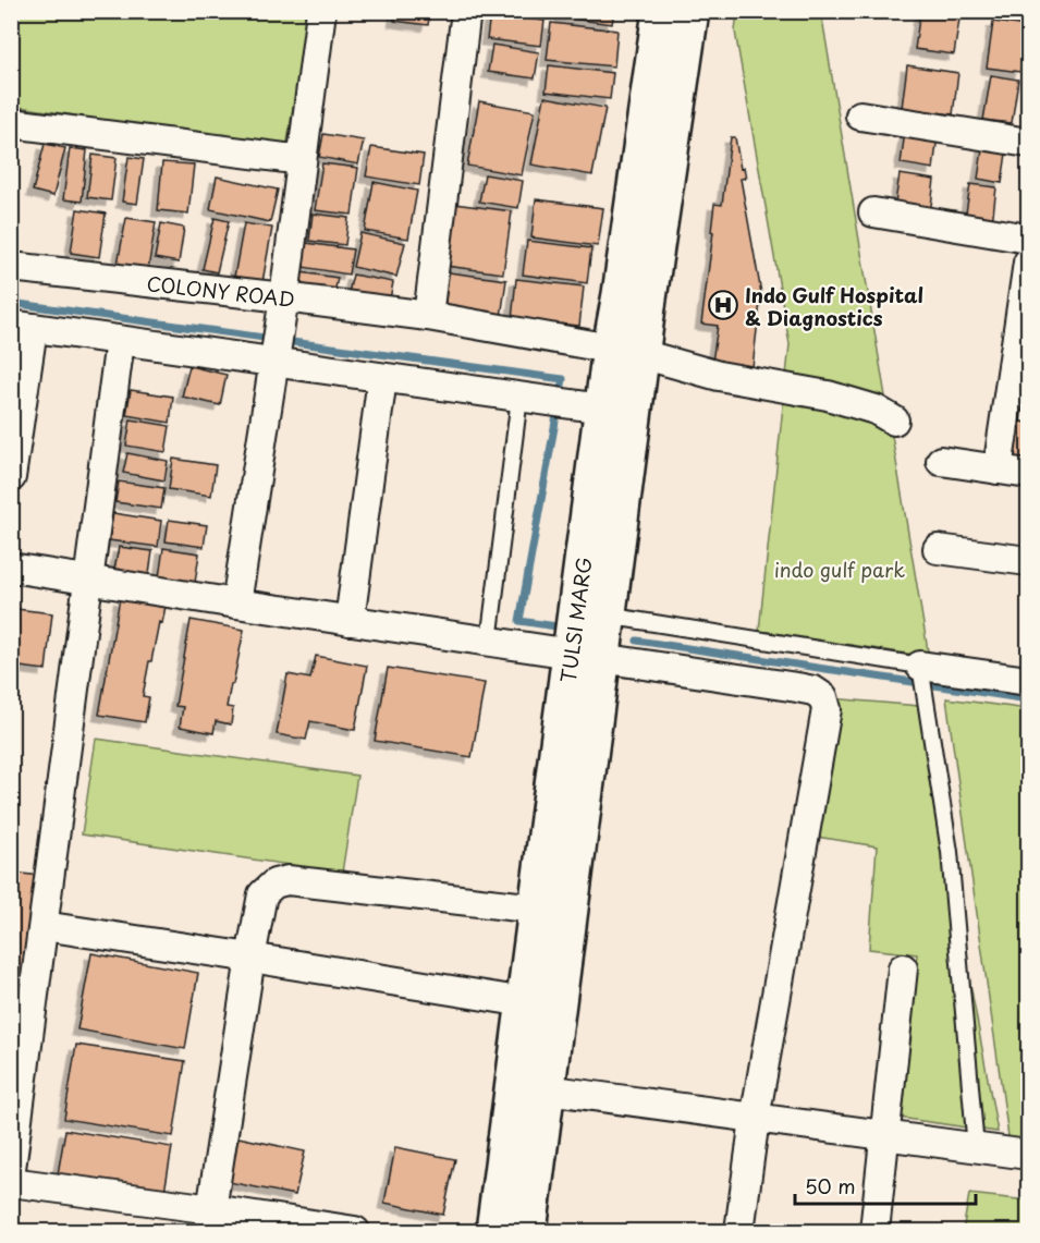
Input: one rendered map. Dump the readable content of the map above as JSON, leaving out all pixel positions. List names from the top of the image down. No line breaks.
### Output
{"streets":{"street":["COLONY ROAD","TULSI MARG"]},"crossings":[["COLONY ROAD","TULSI MARG"]],"parks":["indo gulf park"],"places":{"hospital":["Indo Gulf Hospital & Diagnostics"]},"scale_bar":"50 m"}
